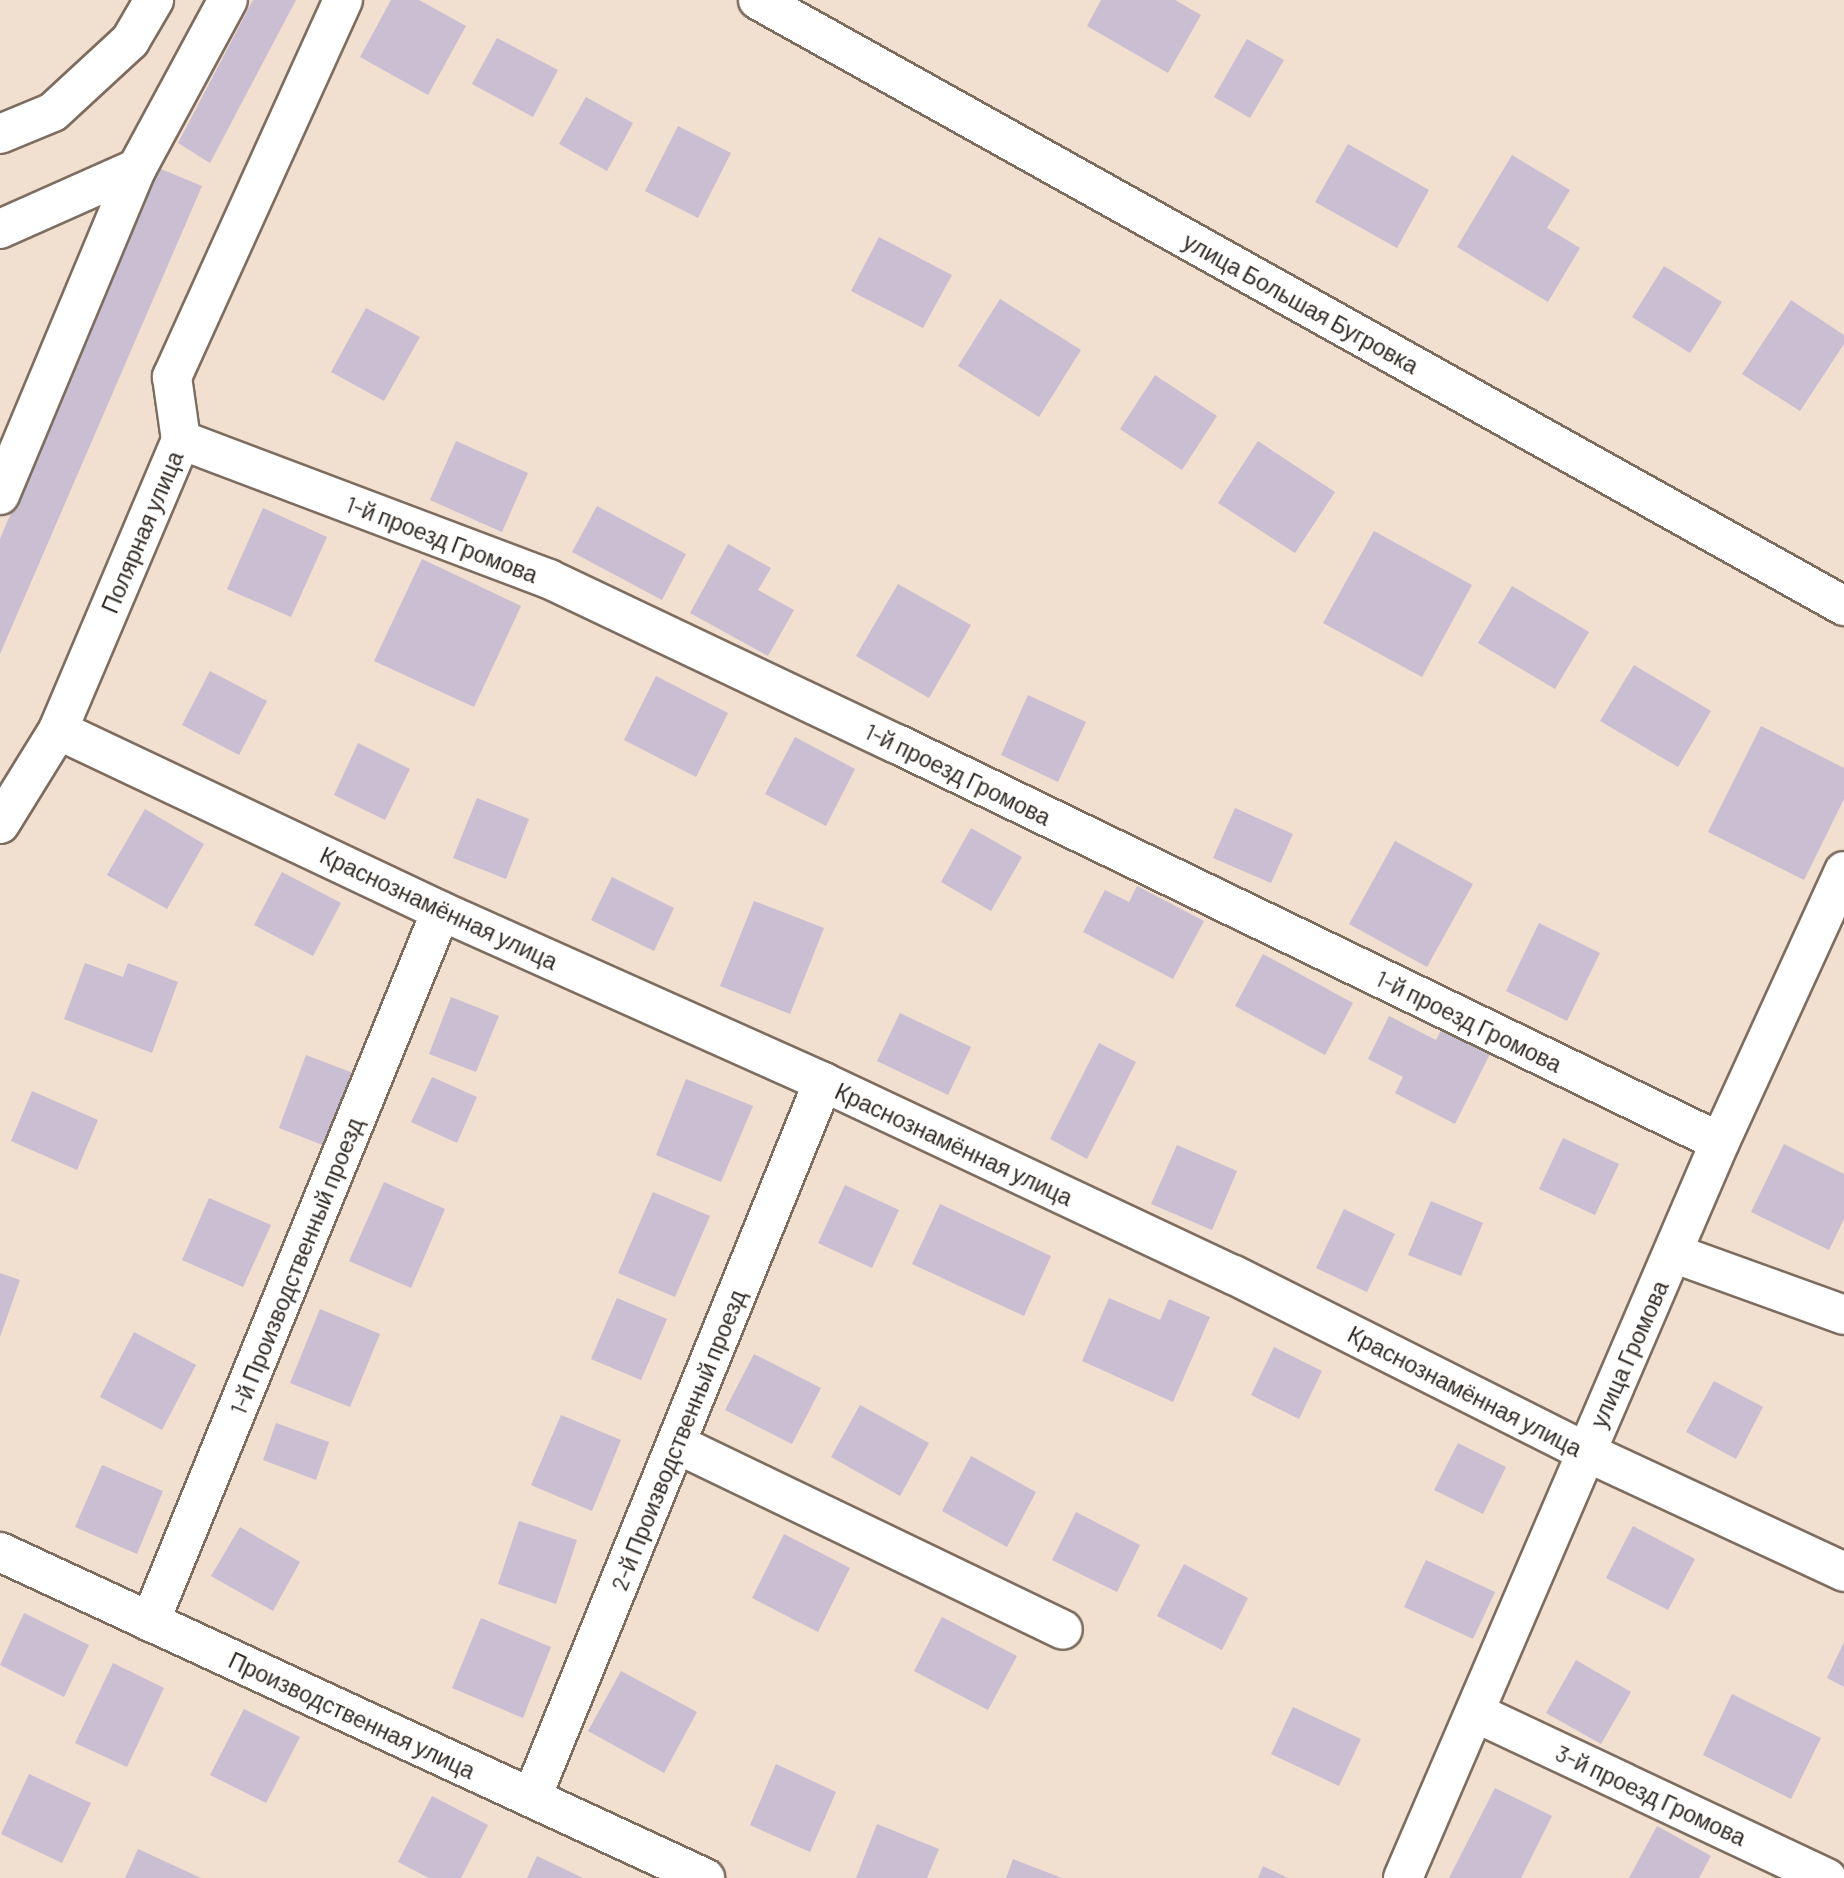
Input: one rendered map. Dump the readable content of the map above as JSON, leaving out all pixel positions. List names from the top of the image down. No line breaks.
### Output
{"streets":{"street":["улица Большая Бугровка","Полярная улица","1-й проезд Громова","Краснознамённая улица","1-й Производственный проезд","улица Громова","2-й Производственный проезд","Производственная улица","3-й проезд Громова"]},"crossings":[["Полярная улица","1-й проезд Громова"],["Полярная улица","Краснознамённая улица"],["1-й проезд Громова","улица Громова"],["Краснознамённая улица","1-й Производственный проезд"],["Краснознамённая улица","улица Громова"],["Краснознамённая улица","2-й Производственный проезд"],["1-й Производственный проезд","Производственная улица"],["улица Громова","3-й проезд Громова"],["2-й Производственный проезд","Производственная улица"]]}
